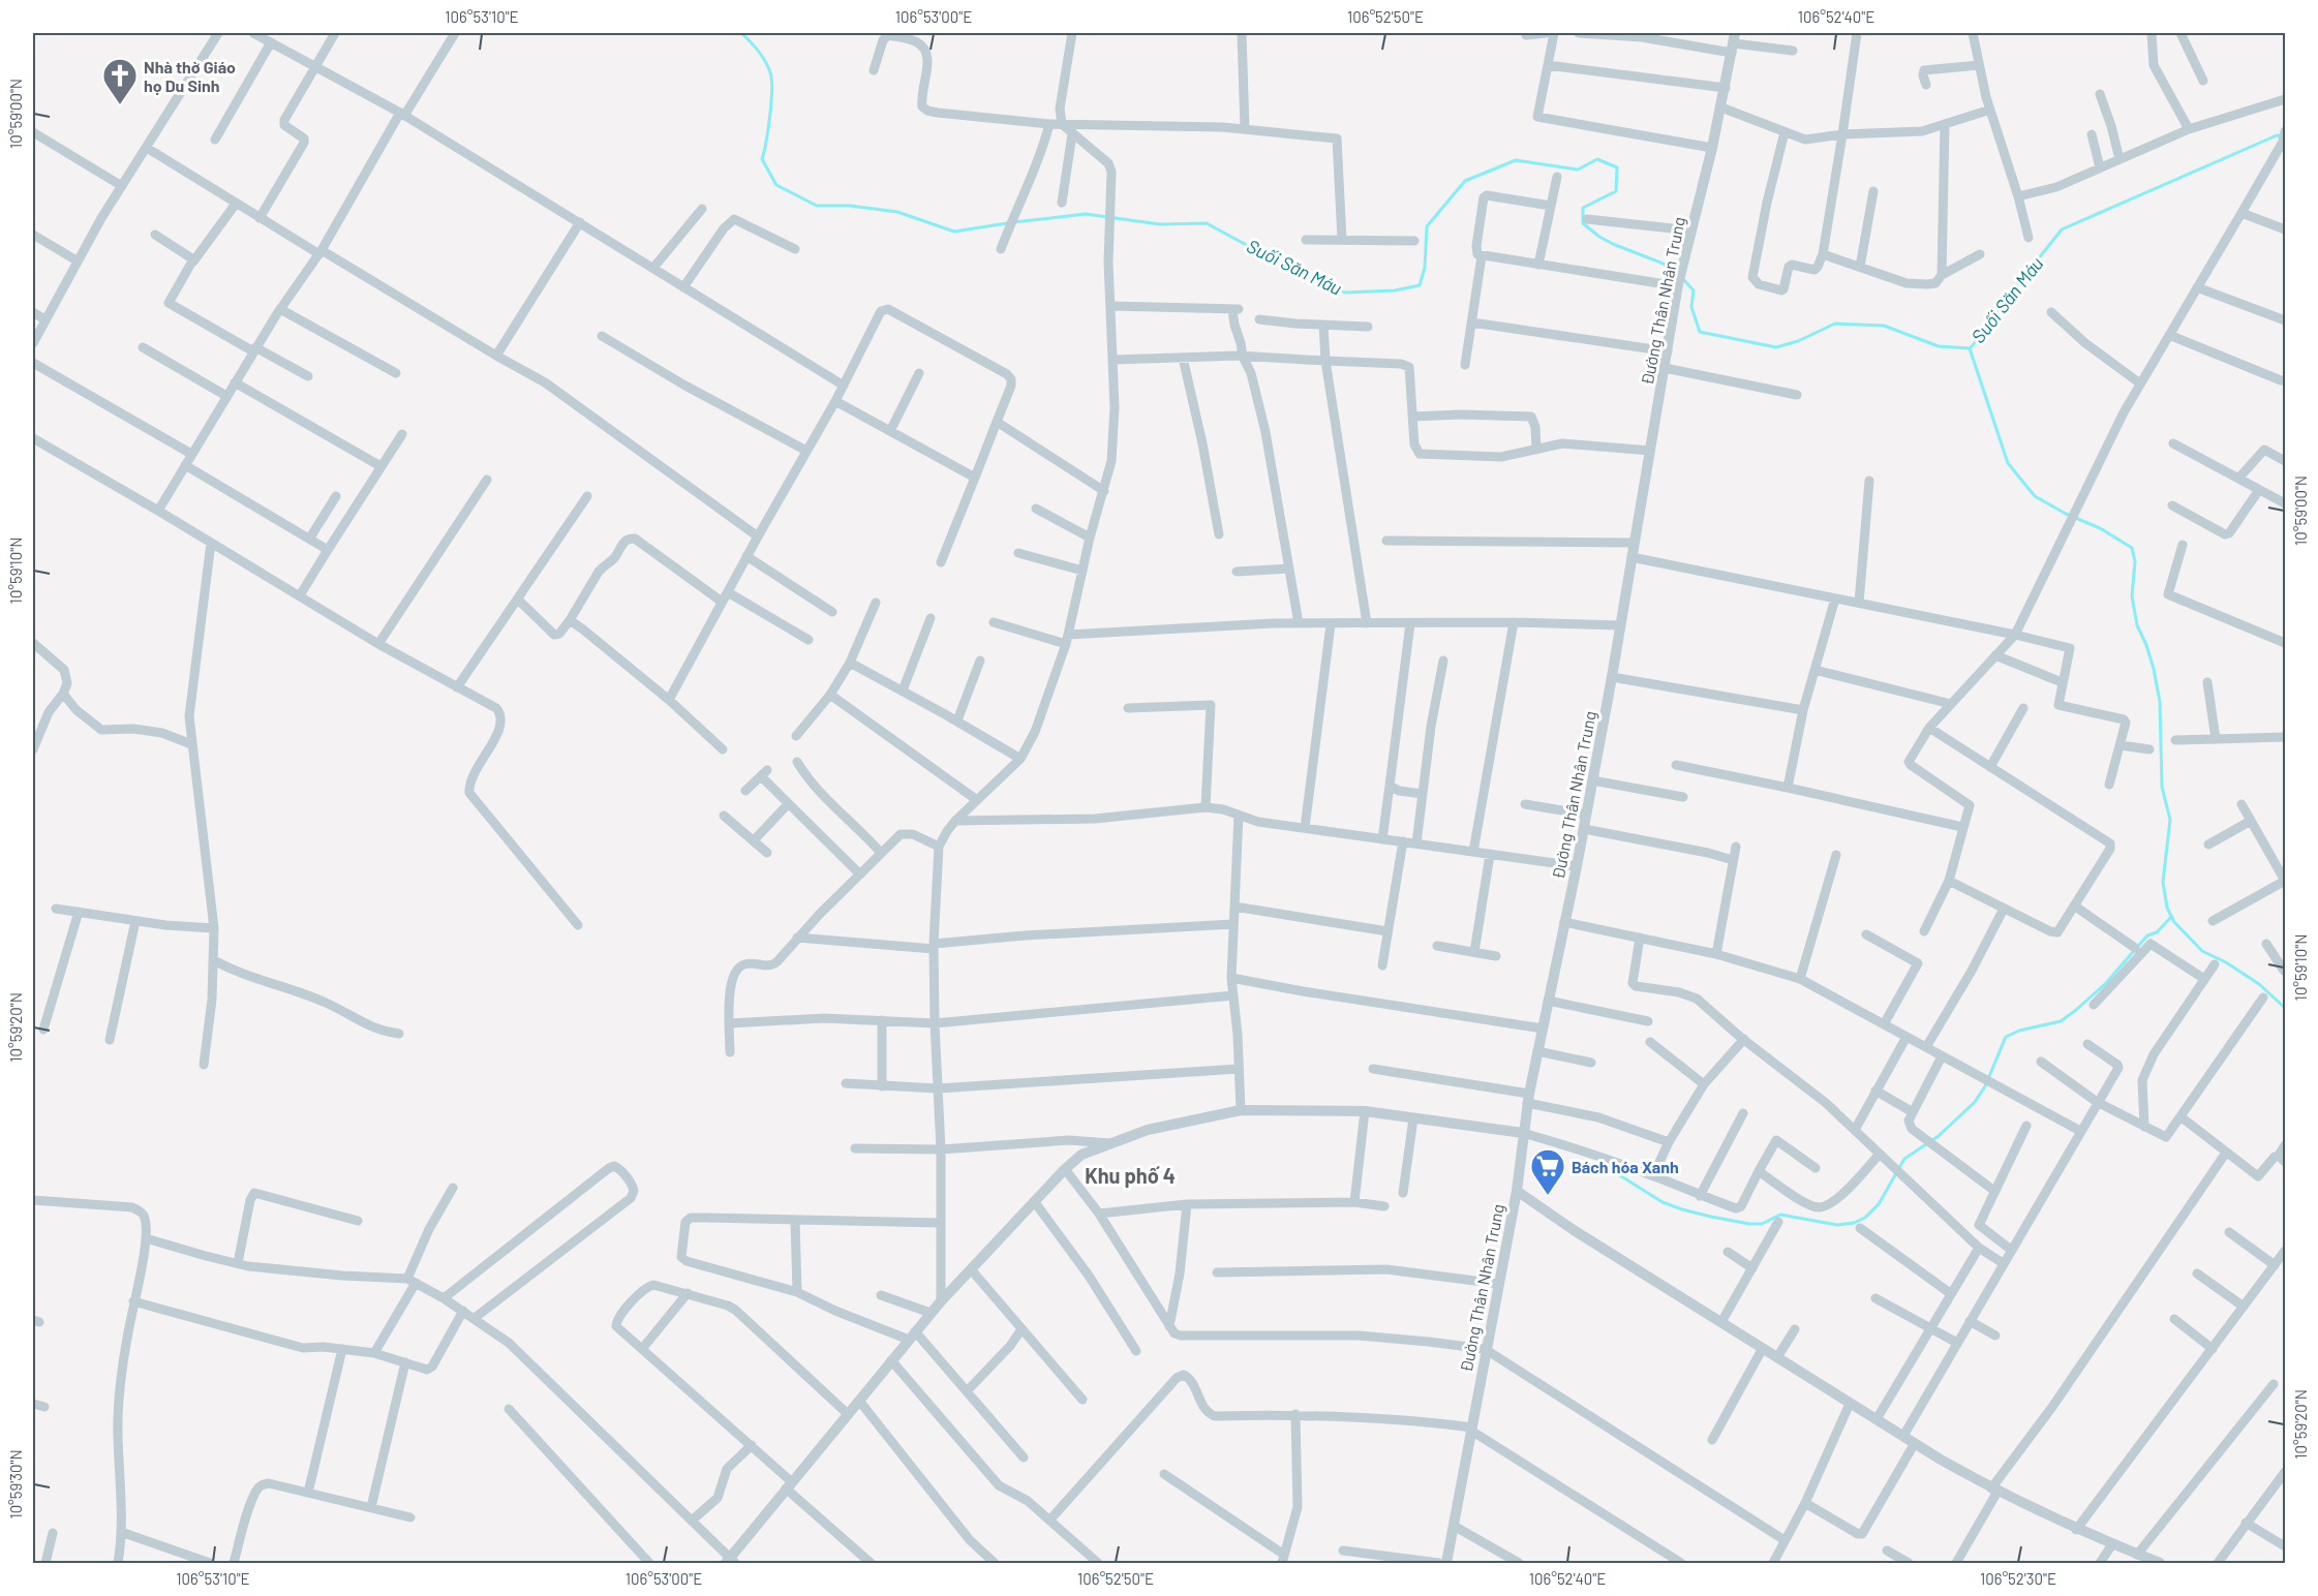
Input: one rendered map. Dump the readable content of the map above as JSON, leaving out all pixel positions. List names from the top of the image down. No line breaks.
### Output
{"streets":{"street":["Đường Thân Nhân Trung"]},"districts":["Khu phố 4"],"water":["Suối Săn Máu"],"places":{"church":["Nhà thờ Giáo họ Du Sinh"],"supermarket":["Bách hóa Xanh"]},"coordinates":["106°53'10\"E","106°53'00\"E","106°52'50\"E","106°52'40\"E","10°59'00\"N","10°59'10\"N","10°59'20\"N","10°59'30\"N","106°52'30\"E"]}
